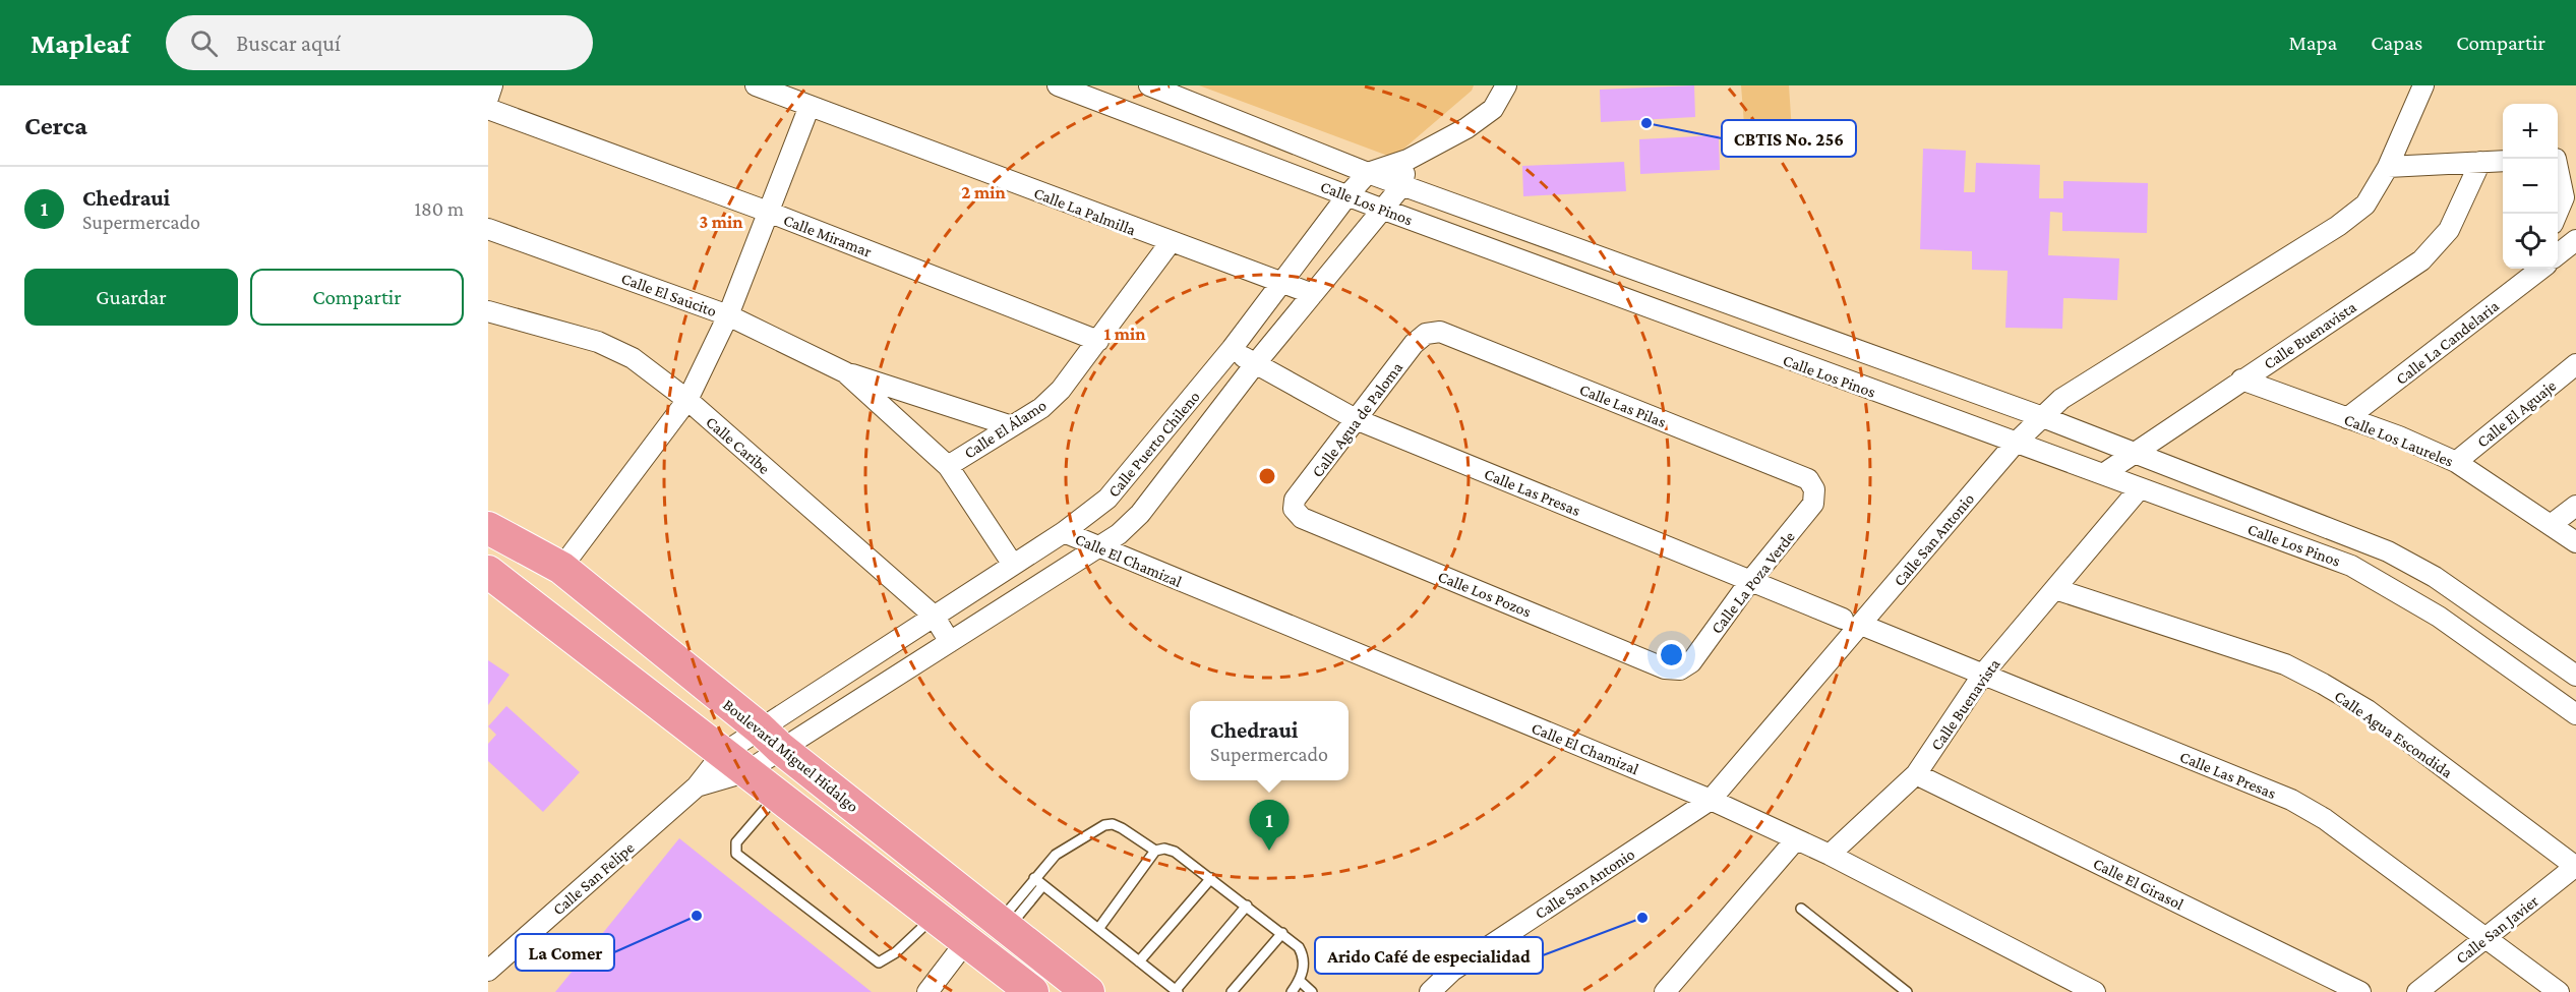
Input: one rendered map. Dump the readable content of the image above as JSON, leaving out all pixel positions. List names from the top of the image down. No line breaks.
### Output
{"streets":{"main road":["Boulevard Miguel Hidalgo"],"street":["Calle Los Pinos","Calle La Palmilla","Calle Miramar","Calle El Saucito","Calle Buenavista","Calle La Candelaria","Calle Las Pilas","Calle El Aguaje","Calle Agua de Paloma","Calle El Álamo","Calle Los Laureles","Calle Puerto Chileno","Calle Caribe","Calle Las Presas","Calle San Antonio","Calle El Chamizal","Calle La Poza Verde","Calle Los Pozos","Calle Agua Escondida","Calle San Felipe","Calle El Girasol","Calle San Javier"]},"crossings":[["Calle Los Pinos","Calle Buenavista"],["Calle Los Pinos","Calle Puerto Chileno"],["Calle Los Pinos","Calle San Antonio"],["Calle La Palmilla","Calle El Álamo"],["Calle La Palmilla","Calle Puerto Chileno"],["Calle Miramar","Calle El Álamo"],["Calle El Saucito","Calle El Álamo"],["Calle El Saucito","Calle Puerto Chileno"],["Calle Buenavista","Calle Los Laureles"],["Calle Buenavista","Calle Las Presas"],["Calle Buenavista","Calle El Chamizal"],["Calle Buenavista","Calle Agua Escondida"],["Calle Buenavista","Calle El Girasol"],["Calle La Candelaria","Calle Los Laureles"],["Calle Las Pilas","Calle Agua de Paloma"],["Calle Las Pilas","Calle La Poza Verde"],["Calle El Aguaje","Calle Los Laureles"],["Calle Agua de Paloma","Calle Las Presas"],["Calle Agua de Paloma","Calle Los Pozos"],["Calle Puerto Chileno","Calle Caribe"],["Calle Puerto Chileno","Calle Las Presas"],["Calle Puerto Chileno","Calle El Chamizal"],["Calle Puerto Chileno","Boulevard Miguel Hidalgo"],["Calle Las Presas","Calle San Antonio"],["Calle Las Presas","Calle La Poza Verde"],["Calle Las Presas","Calle San Javier"],["Calle San Antonio","Calle El Chamizal"],["Calle La Poza Verde","Calle Los Pozos"],["Calle Agua Escondida","Calle San Javier"]],"places":["CBTIS No. 256","La Comer","Arido Café de especialidad"],"page":{"header":"Mapleaf","search":"Buscar aquí","nav":["Mapa","Capas","Compartir"],"heading":"Cerca","map_buttons":["+","−"],"list":[{"mark":"1","name":"Chedraui","note":"Supermercado","value":"180 m"}],"buttons":["Guardar","Compartir"],"popup":["Chedraui","Supermercado"],"pins":"1"},"rings":["2 min","3 min","1 min"]}
